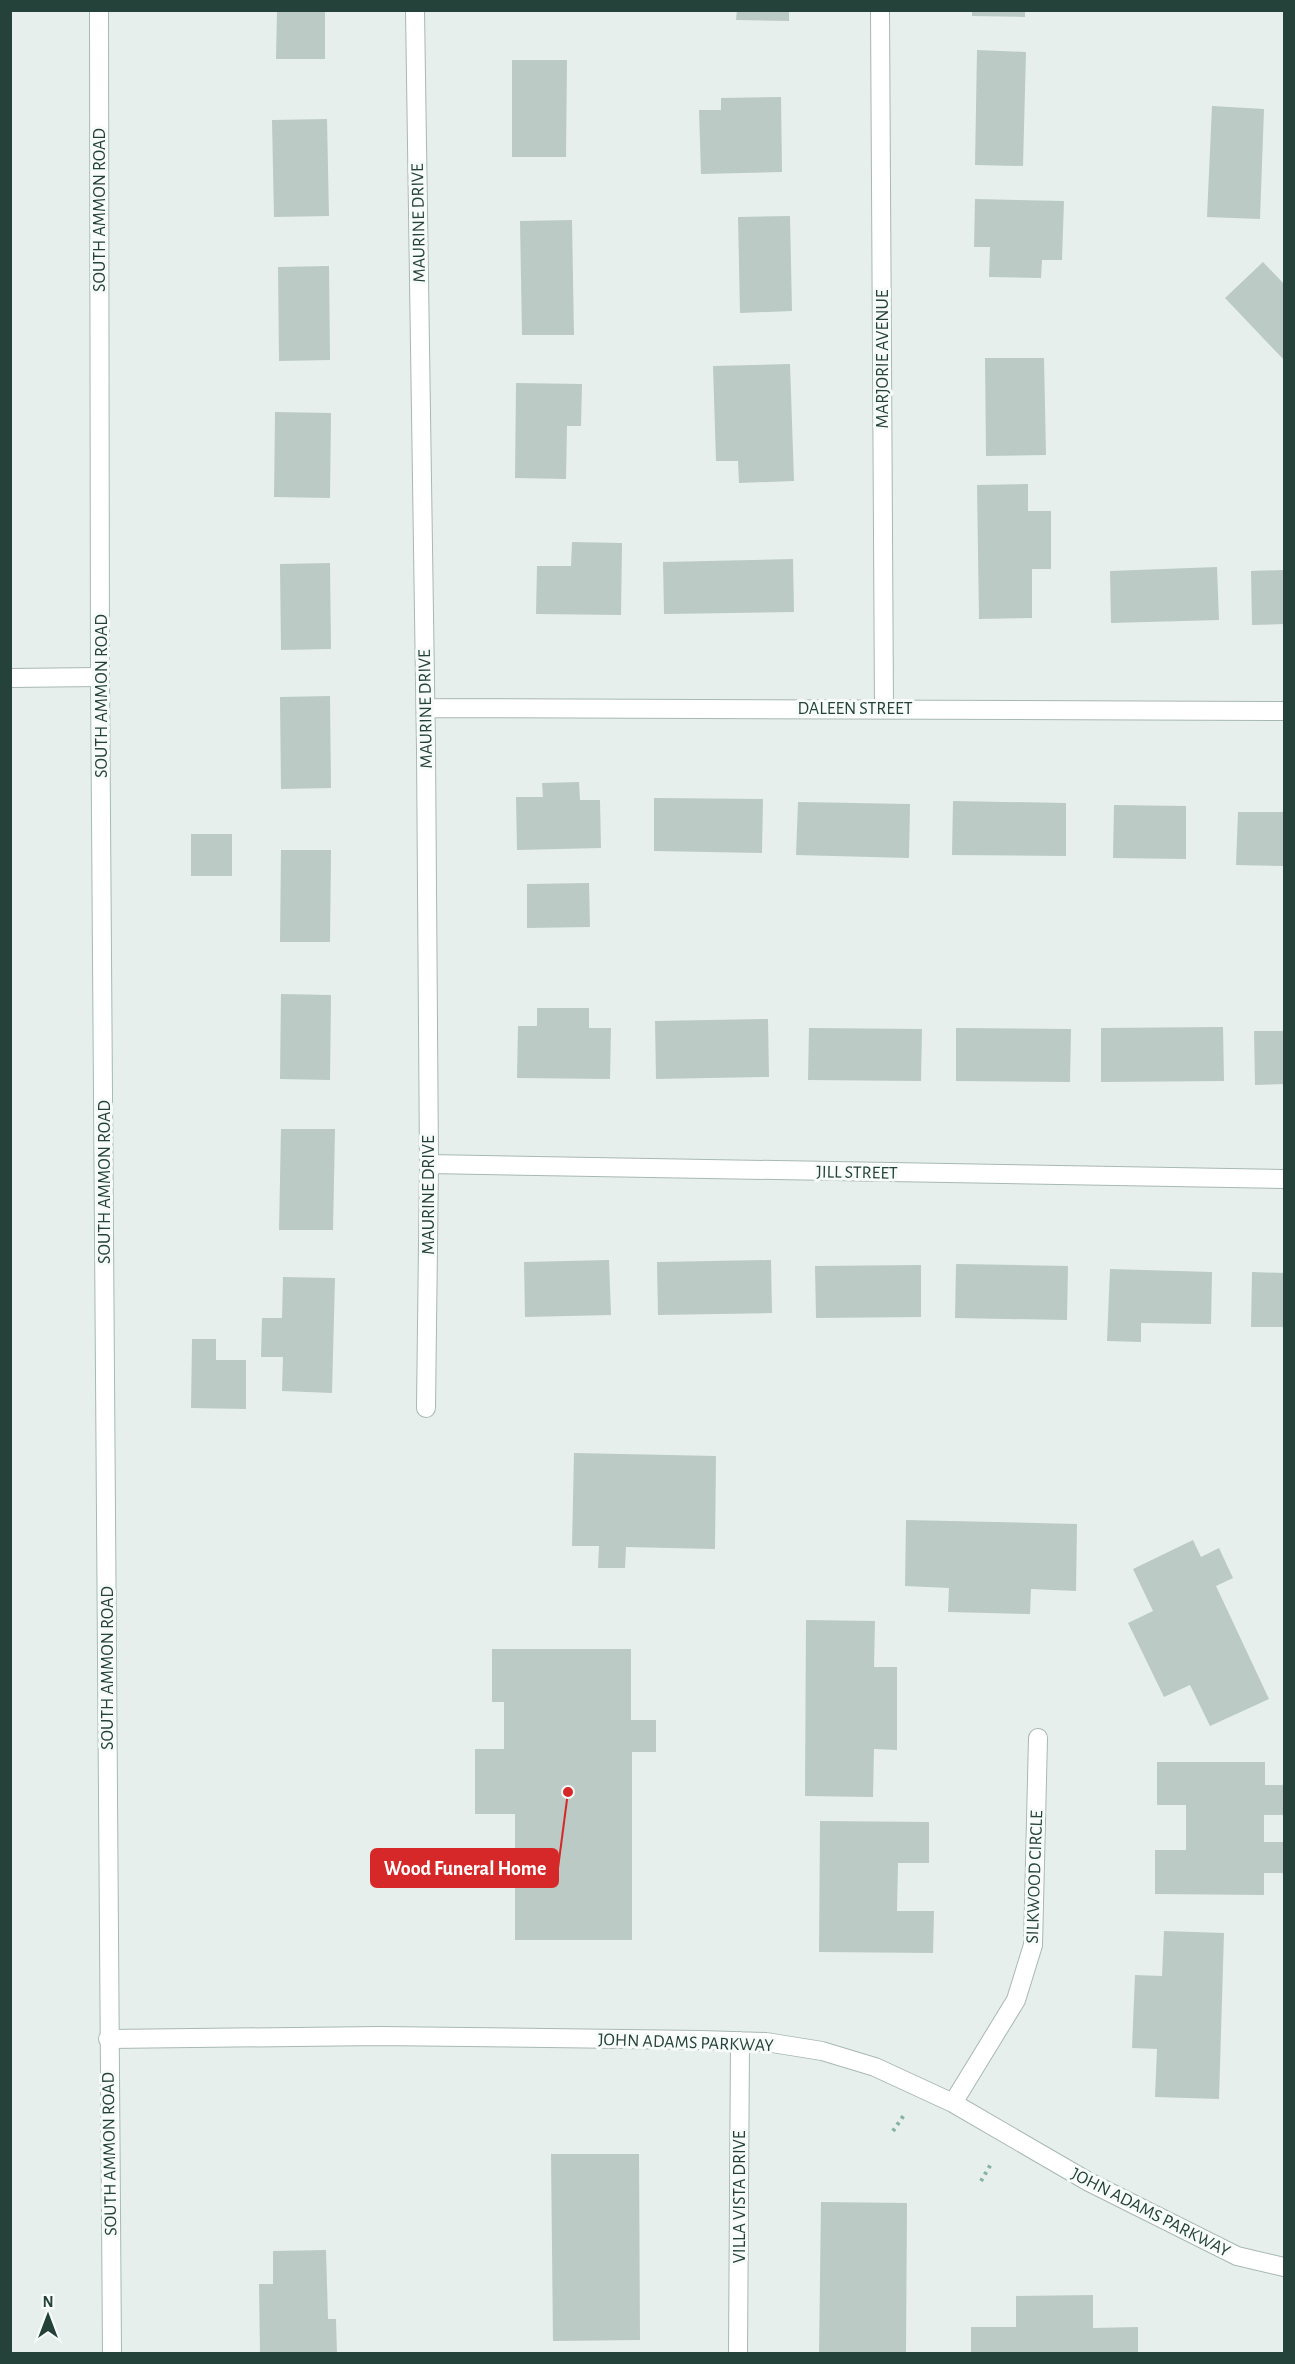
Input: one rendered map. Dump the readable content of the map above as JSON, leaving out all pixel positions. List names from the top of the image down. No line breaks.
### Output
{"streets":{"street":["SOUTH AMMON ROAD","MAURINE DRIVE","MARJORIE AVENUE","DALEEN STREET","JILL STREET","SILKWOOD CIRCLE","JOHN ADAMS PARKWAY","VILLA VISTA DRIVE"]},"crossings":[["SOUTH AMMON ROAD","JOHN ADAMS PARKWAY"],["MAURINE DRIVE","DALEEN STREET"],["MAURINE DRIVE","JILL STREET"],["MARJORIE AVENUE","DALEEN STREET"],["SILKWOOD CIRCLE","JOHN ADAMS PARKWAY"],["JOHN ADAMS PARKWAY","VILLA VISTA DRIVE"]],"places":["Wood Funeral Home"],"north":"top"}
